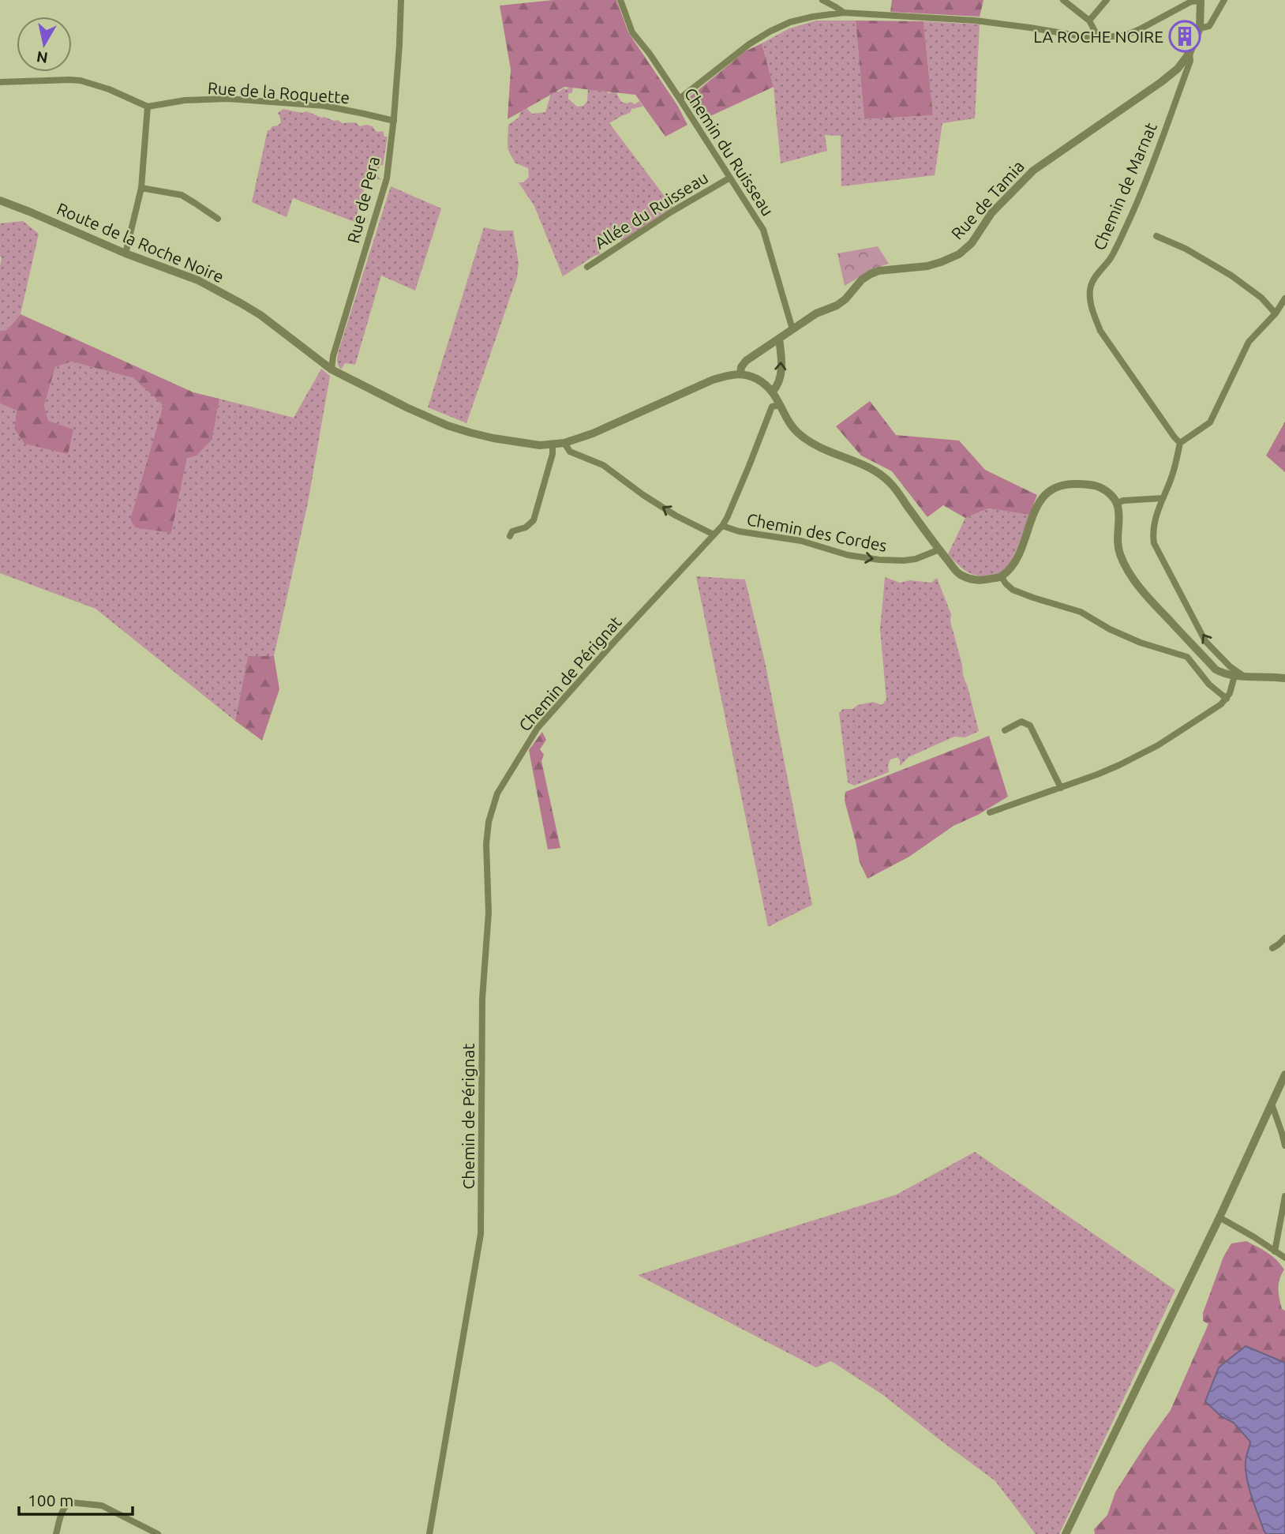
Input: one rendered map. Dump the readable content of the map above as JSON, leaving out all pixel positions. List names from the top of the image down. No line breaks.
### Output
{"streets":{"street":["Rue de la Roquette","Chemin du Ruisseau","Chemin de Marnat","Rue de Pera","Rue de Tamia","Allée du Ruisseau","Route de la Roche Noire","Chemin des Cordes","Chemin de Pérignat"]},"crossings":[["Rue de la Roquette","Rue de Pera"],["Chemin du Ruisseau","Rue de Tamia"],["Chemin du Ruisseau","Allée du Ruisseau"],["Chemin de Marnat","Rue de Tamia"],["Rue de Pera","Route de la Roche Noire"],["Rue de Tamia","Route de la Roche Noire"],["Chemin des Cordes","Chemin de Pérignat"]],"one_way":["Chemin des Cordes"],"places":{"building":["LA ROCHE NOIRE"]},"scale_bar":"100 m","north":"bottom"}
